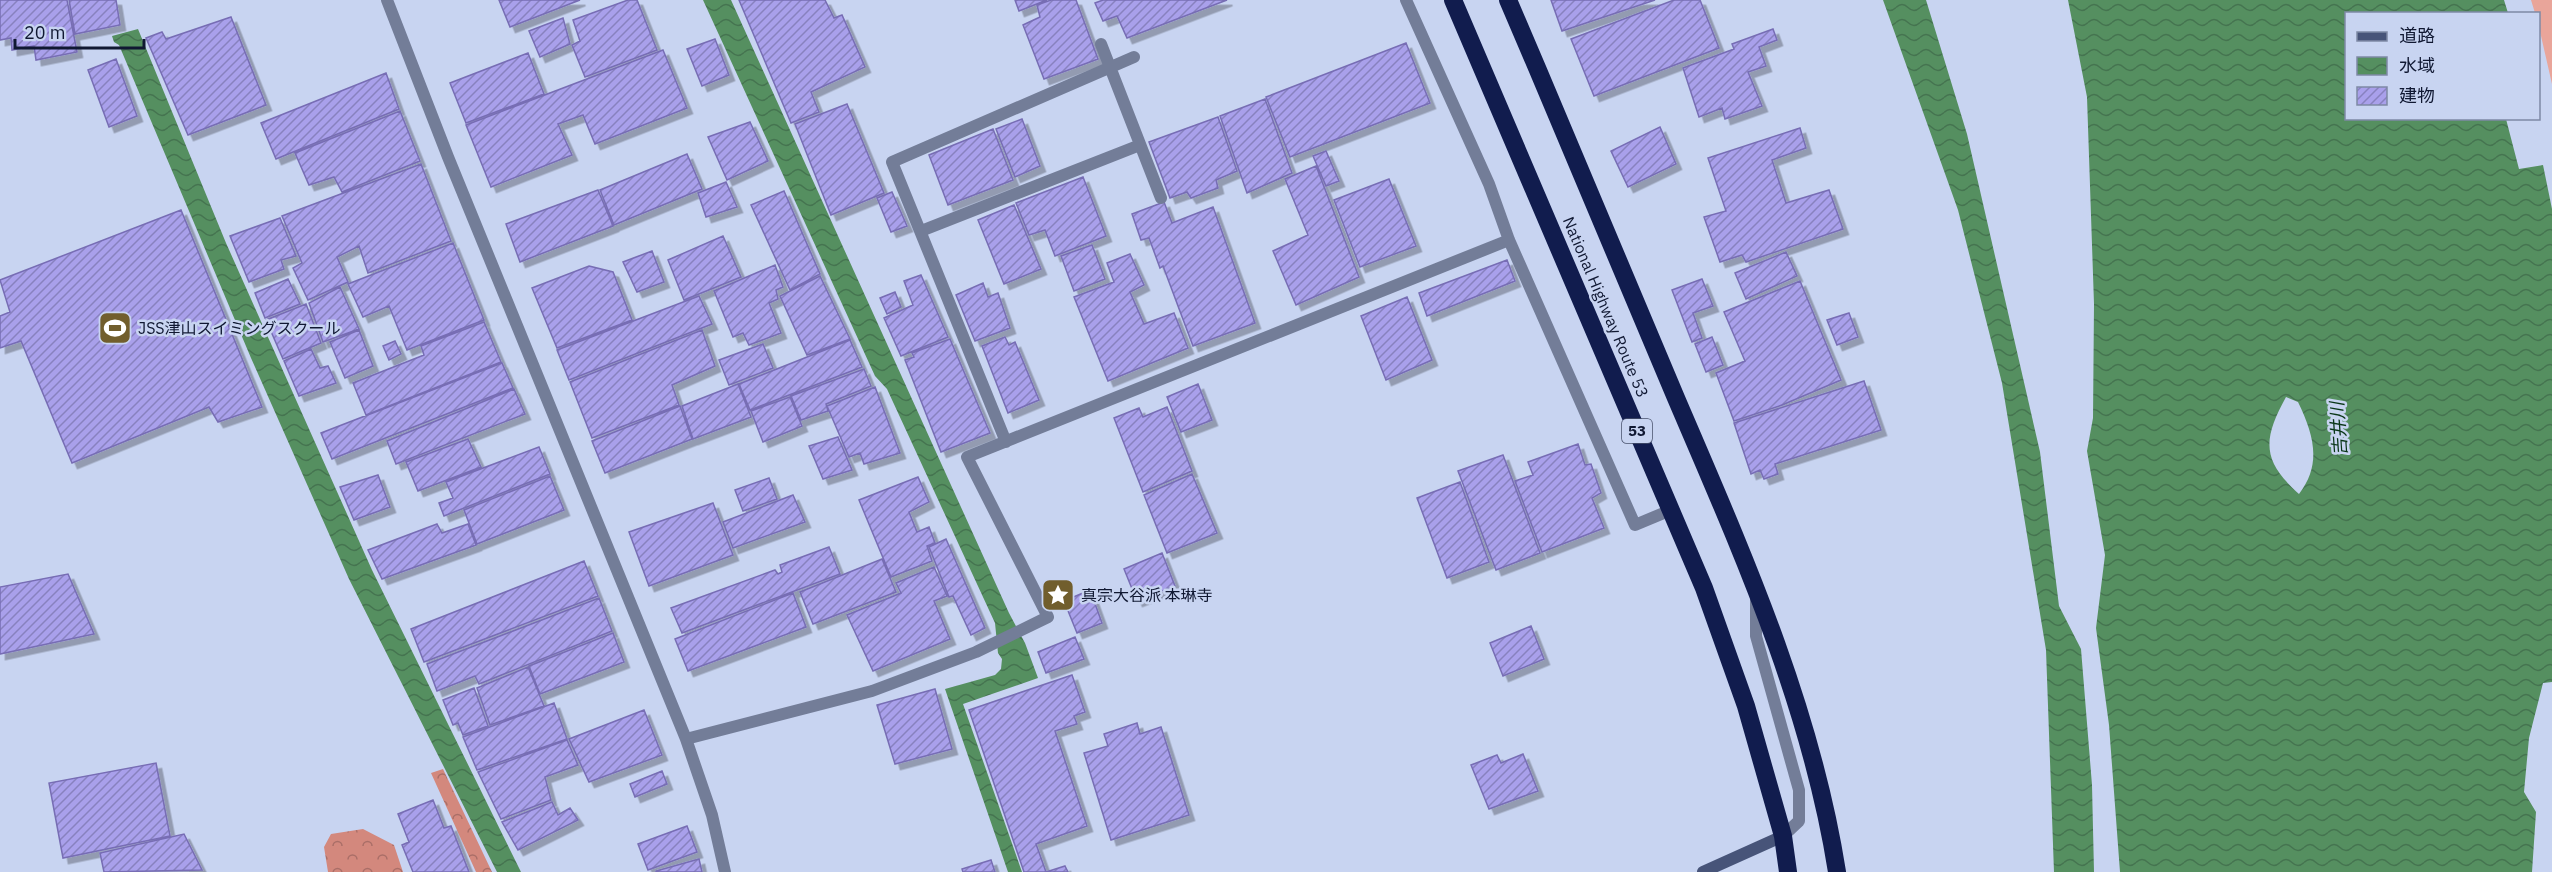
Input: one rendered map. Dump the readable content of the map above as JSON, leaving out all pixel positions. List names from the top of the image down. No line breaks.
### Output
{"streets":{"highway":["National Highway Route 53","53"]},"water":["吉井川"],"places":{"sports":["JSS津山スイミングスクール"],"place":["真宗大谷派 本琳寺"]},"legend":["道路","水域","建物"],"scale_bar":"20 m"}
